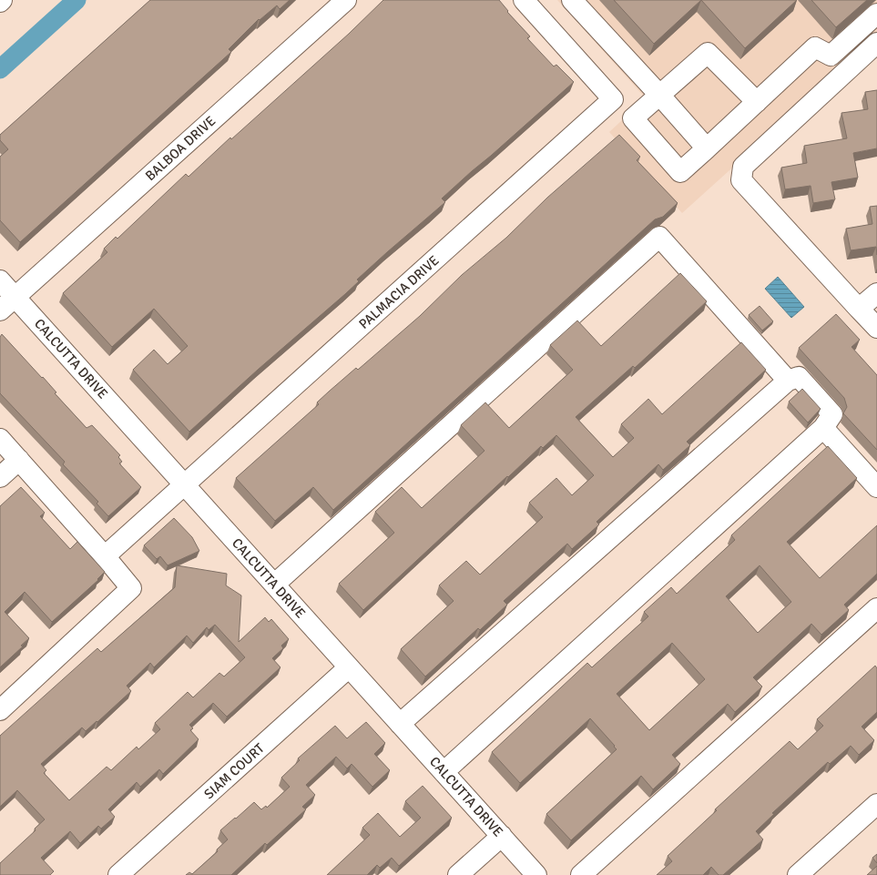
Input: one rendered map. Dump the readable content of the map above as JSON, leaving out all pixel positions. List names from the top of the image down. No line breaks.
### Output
{"streets":{"street":["BALBOA DRIVE","PALMACIA DRIVE","CALCUTTA DRIVE","SIAM COURT"]},"crossings":[["BALBOA DRIVE","CALCUTTA DRIVE"],["PALMACIA DRIVE","CALCUTTA DRIVE"],["CALCUTTA DRIVE","SIAM COURT"]]}
